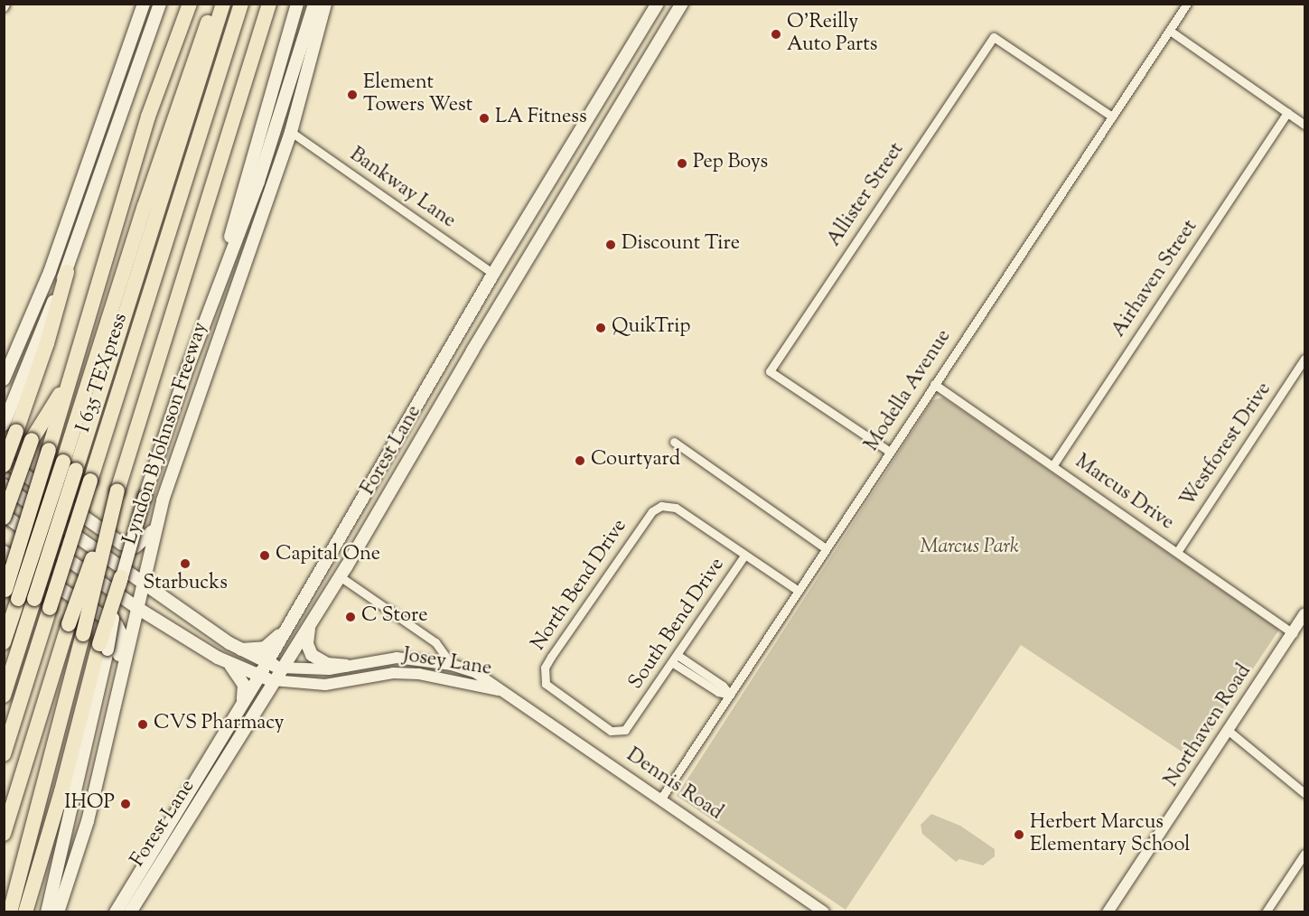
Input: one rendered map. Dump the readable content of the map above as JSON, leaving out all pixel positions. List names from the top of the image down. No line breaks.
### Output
{"streets":{"highway":["I 635 TEXpress","Lyndon B Johnson Freeway"],"main road":["Forest Lane","Josey Lane"],"street":["Bankway Lane","Allister Street","Airhaven Street","Modella Avenue","Westforest Drive","Marcus Drive","North Bend Drive","South Bend Drive","Northaven Road","Dennis Road"]},"crossings":[["Bankway Lane","Lyndon B Johnson Freeway"],["Bankway Lane","Forest Lane"],["Allister Street","Modella Avenue"],["Airhaven Street","Marcus Drive"],["Modella Avenue","Marcus Drive"],["Modella Avenue","Dennis Road"],["Lyndon B Johnson Freeway","Josey Lane"],["Westforest Drive","Marcus Drive"],["Forest Lane","Josey Lane"],["Marcus Drive","Northaven Road"],["North Bend Drive","South Bend Drive"],["Josey Lane","Dennis Road"]],"parks":["Marcus Park"],"places":["O'Reilly Auto Parts","Element Towers West","LA Fitness","Pep Boys","Discount Tire","QuikTrip","Courtyard","Capital One","Starbucks","C Store","CVS Pharmacy","IHOP","Herbert Marcus Elementary School"]}
